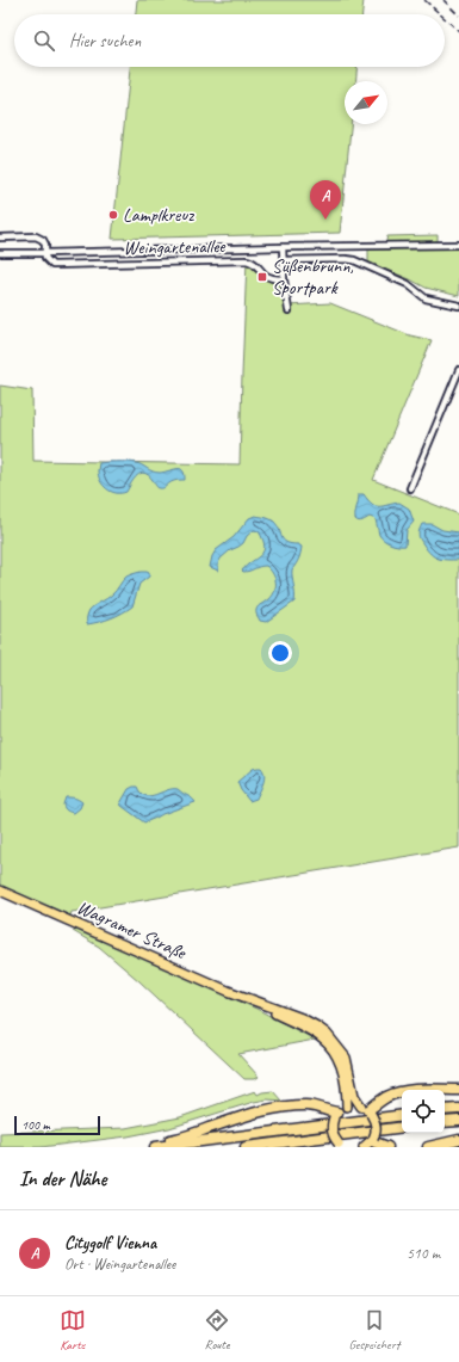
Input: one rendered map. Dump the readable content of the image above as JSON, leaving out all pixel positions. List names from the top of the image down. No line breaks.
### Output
{"streets":{"main road":["Wagramer Straße"],"street":["Weingartenallee"]},"places":{"other":["Lamplkreuz"],"transit":["Süßenbrunn, Sportpark"]},"scale_bar":"100 m","north":"top right","page":{"search":"Hier suchen","pins":"A","scale":"100 m","heading":"In der Nähe","list":[{"mark":"A","name":"Citygolf Vienna","note":"Ort · Weingartenallee","value":"510 m"}],"nav":["Karte","Route","Gespeichert"]}}
